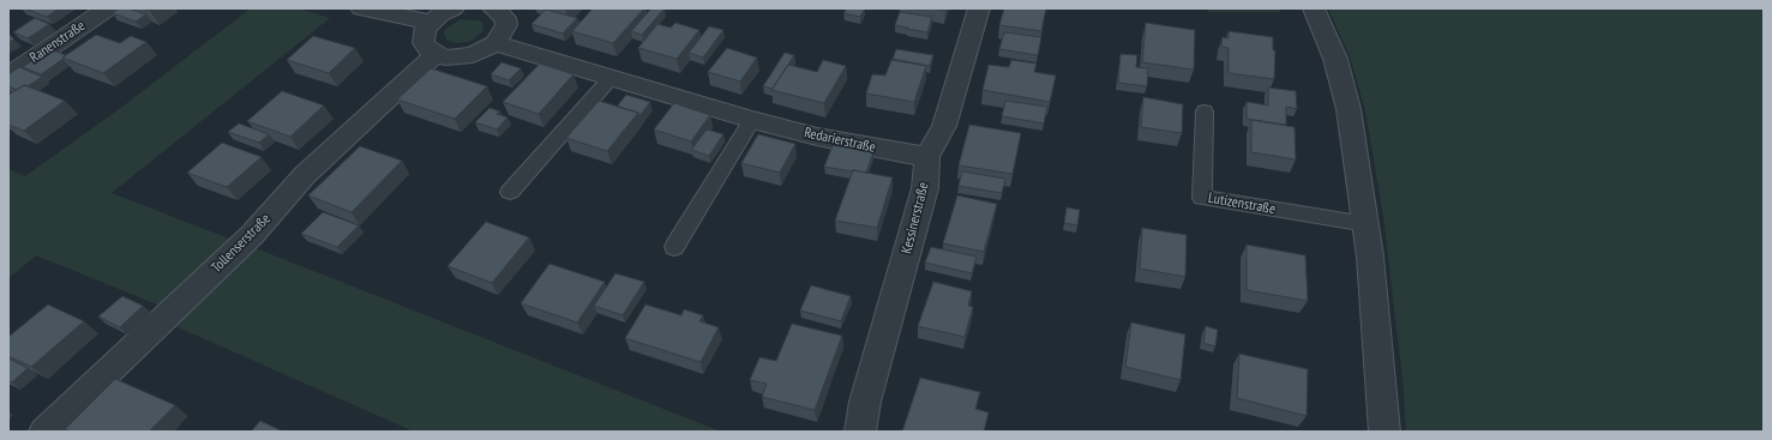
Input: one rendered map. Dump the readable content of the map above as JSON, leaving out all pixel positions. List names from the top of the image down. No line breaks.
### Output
{"streets":{"street":["Ranenstraße","Redarierstraße","Kessinerstraße","Tollenserstraße"],"lane":["Lutizenstraße"]},"crossings":[["Redarierstraße","Kessinerstraße"]]}
